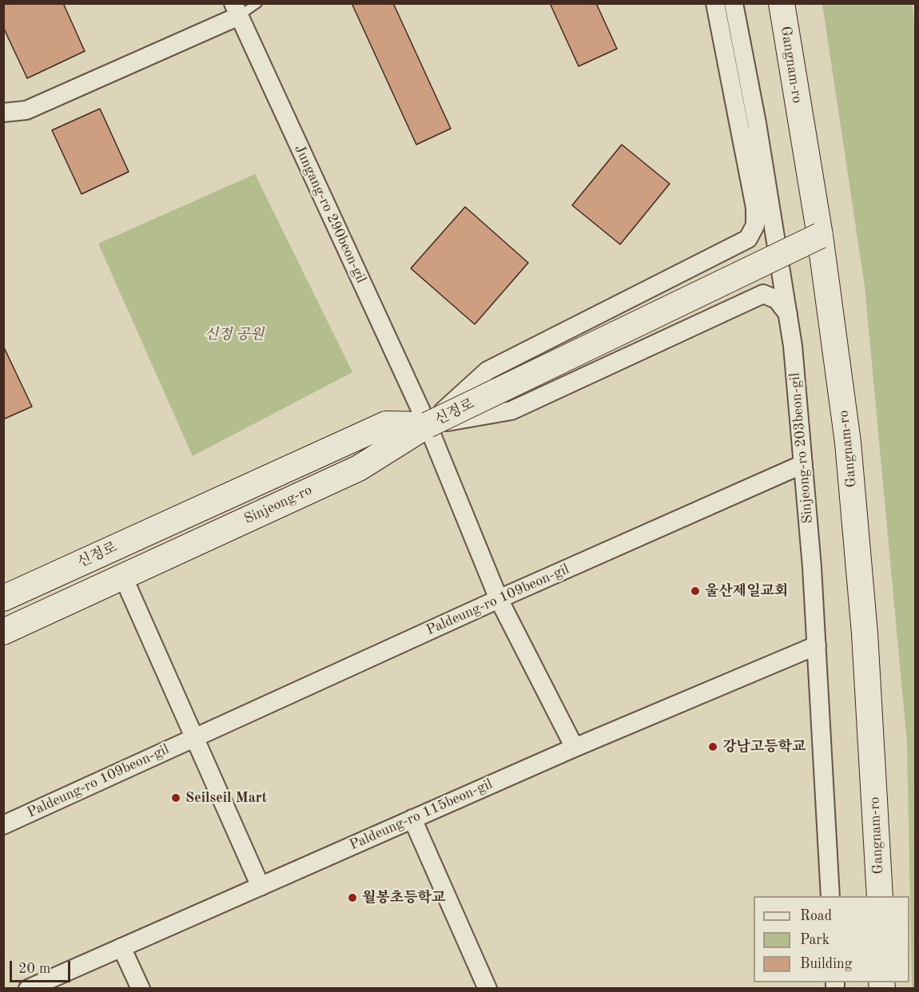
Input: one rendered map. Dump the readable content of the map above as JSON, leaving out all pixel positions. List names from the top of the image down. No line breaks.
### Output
{"streets":{"main road":["Gangnam-ro","신정로","Sinjeong-ro"],"street":["Jungang-ro 290beon-gil","Sinjeong-ro 203beon-gil","Paldeung-ro 109beon-gil","Paldeung-ro 115beon-gil"]},"crossings":[["Gangnam-ro","신정로"],["Jungang-ro 290beon-gil","신정로"],["Jungang-ro 290beon-gil","Sinjeong-ro"],["Jungang-ro 290beon-gil","Paldeung-ro 109beon-gil"],["Jungang-ro 290beon-gil","Paldeung-ro 115beon-gil"],["신정로","Sinjeong-ro"],["Sinjeong-ro 203beon-gil","Paldeung-ro 109beon-gil"],["Sinjeong-ro 203beon-gil","Paldeung-ro 115beon-gil"]],"parks":["신정 공원"],"places":["울산제일교회","강남고등학교","Seilseil Mart","월봉초등학교"],"legend":["Road","Park","Building"],"scale_bar":"20 m"}
